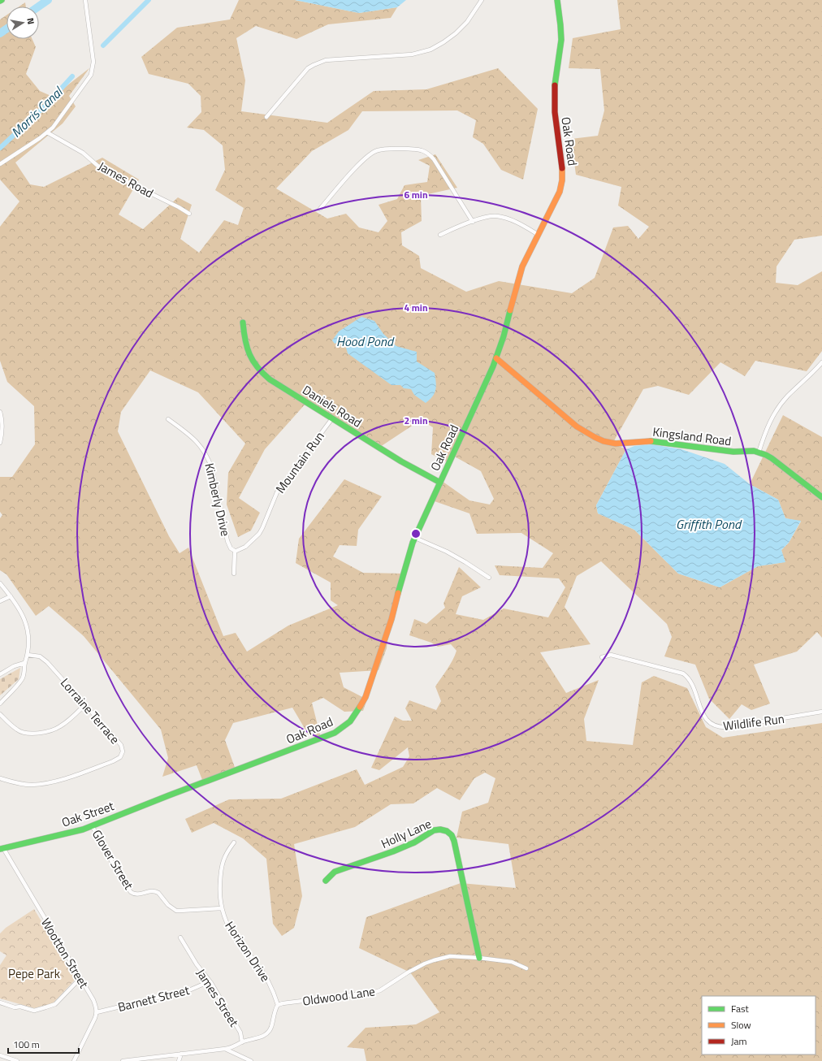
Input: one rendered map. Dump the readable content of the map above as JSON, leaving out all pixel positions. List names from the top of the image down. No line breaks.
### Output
{"streets":{"street":["Oak Road","James Road","Daniels Road","Kingsland Road","Mountain Run","Kimberly Drive","Lorraine Terrace","Wildlife Run","Oak Street","Holly Lane","Glover Street","Horizon Drive","Wootton Street","Oldwood Lane","James Street","Barnett Street"]},"crossings":[["Oak Road","Daniels Road"],["Oak Road","Kingsland Road"],["Oak Road","Oak Street"],["Daniels Road","Mountain Run"],["Mountain Run","Kimberly Drive"],["Oak Street","Glover Street"],["Oak Street","Wootton Street"],["Holly Lane","Oldwood Lane"],["Glover Street","Horizon Drive"],["Horizon Drive","Oldwood Lane"],["Wootton Street","Barnett Street"],["James Street","Barnett Street"]],"water":["Morris Canal","Hood Pond","Griffith Pond"],"parks":["Pepe Park"],"legend":["Fast","Slow","Jam"],"scale_bar":"100 m","north":"right","rings":["6 min","4 min","2 min"]}
